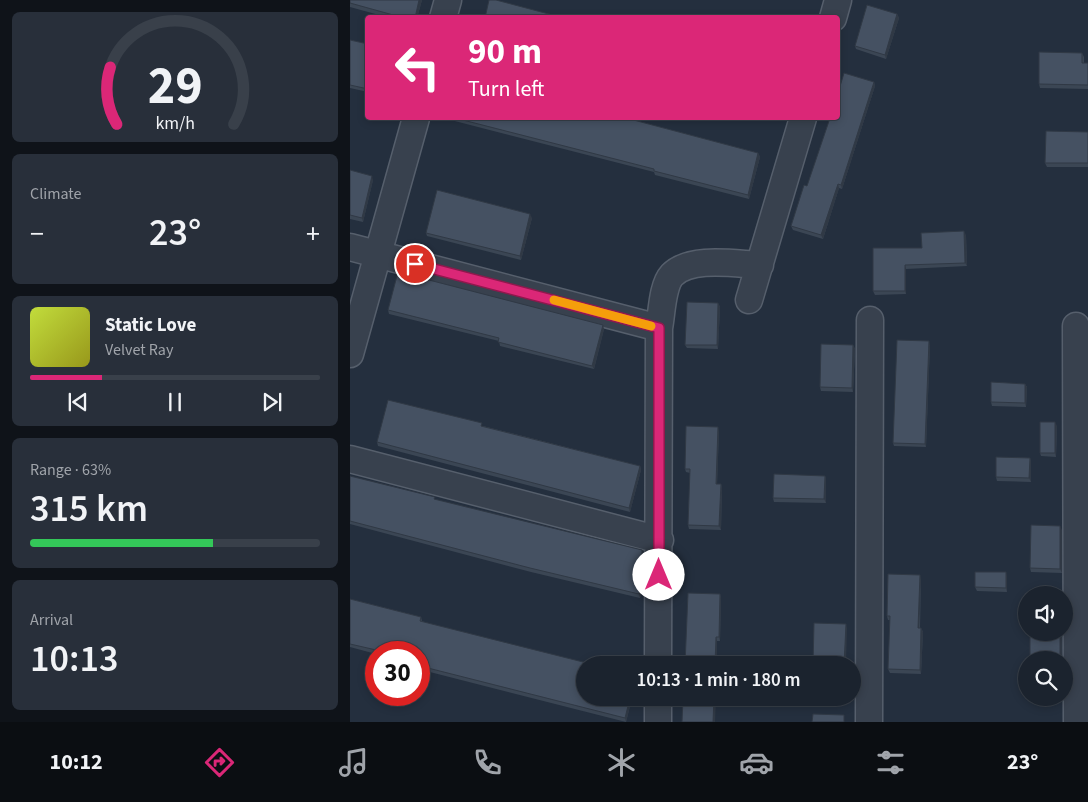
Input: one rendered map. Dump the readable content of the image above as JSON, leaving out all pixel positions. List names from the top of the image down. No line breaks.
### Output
{"page":{"turn":["90 m","Turn left"],"tile":["Climate",["Range · 63%","315 km"],["Arrival","10:13"]],"heat":["−","23°","+"],"song":["Static Love","Velvet Ray"],"limit":"30","trip":"10:13 · 1 min · 180 m","tabs":["10:12","23°"],"gauge":["29","km/h"]}}
